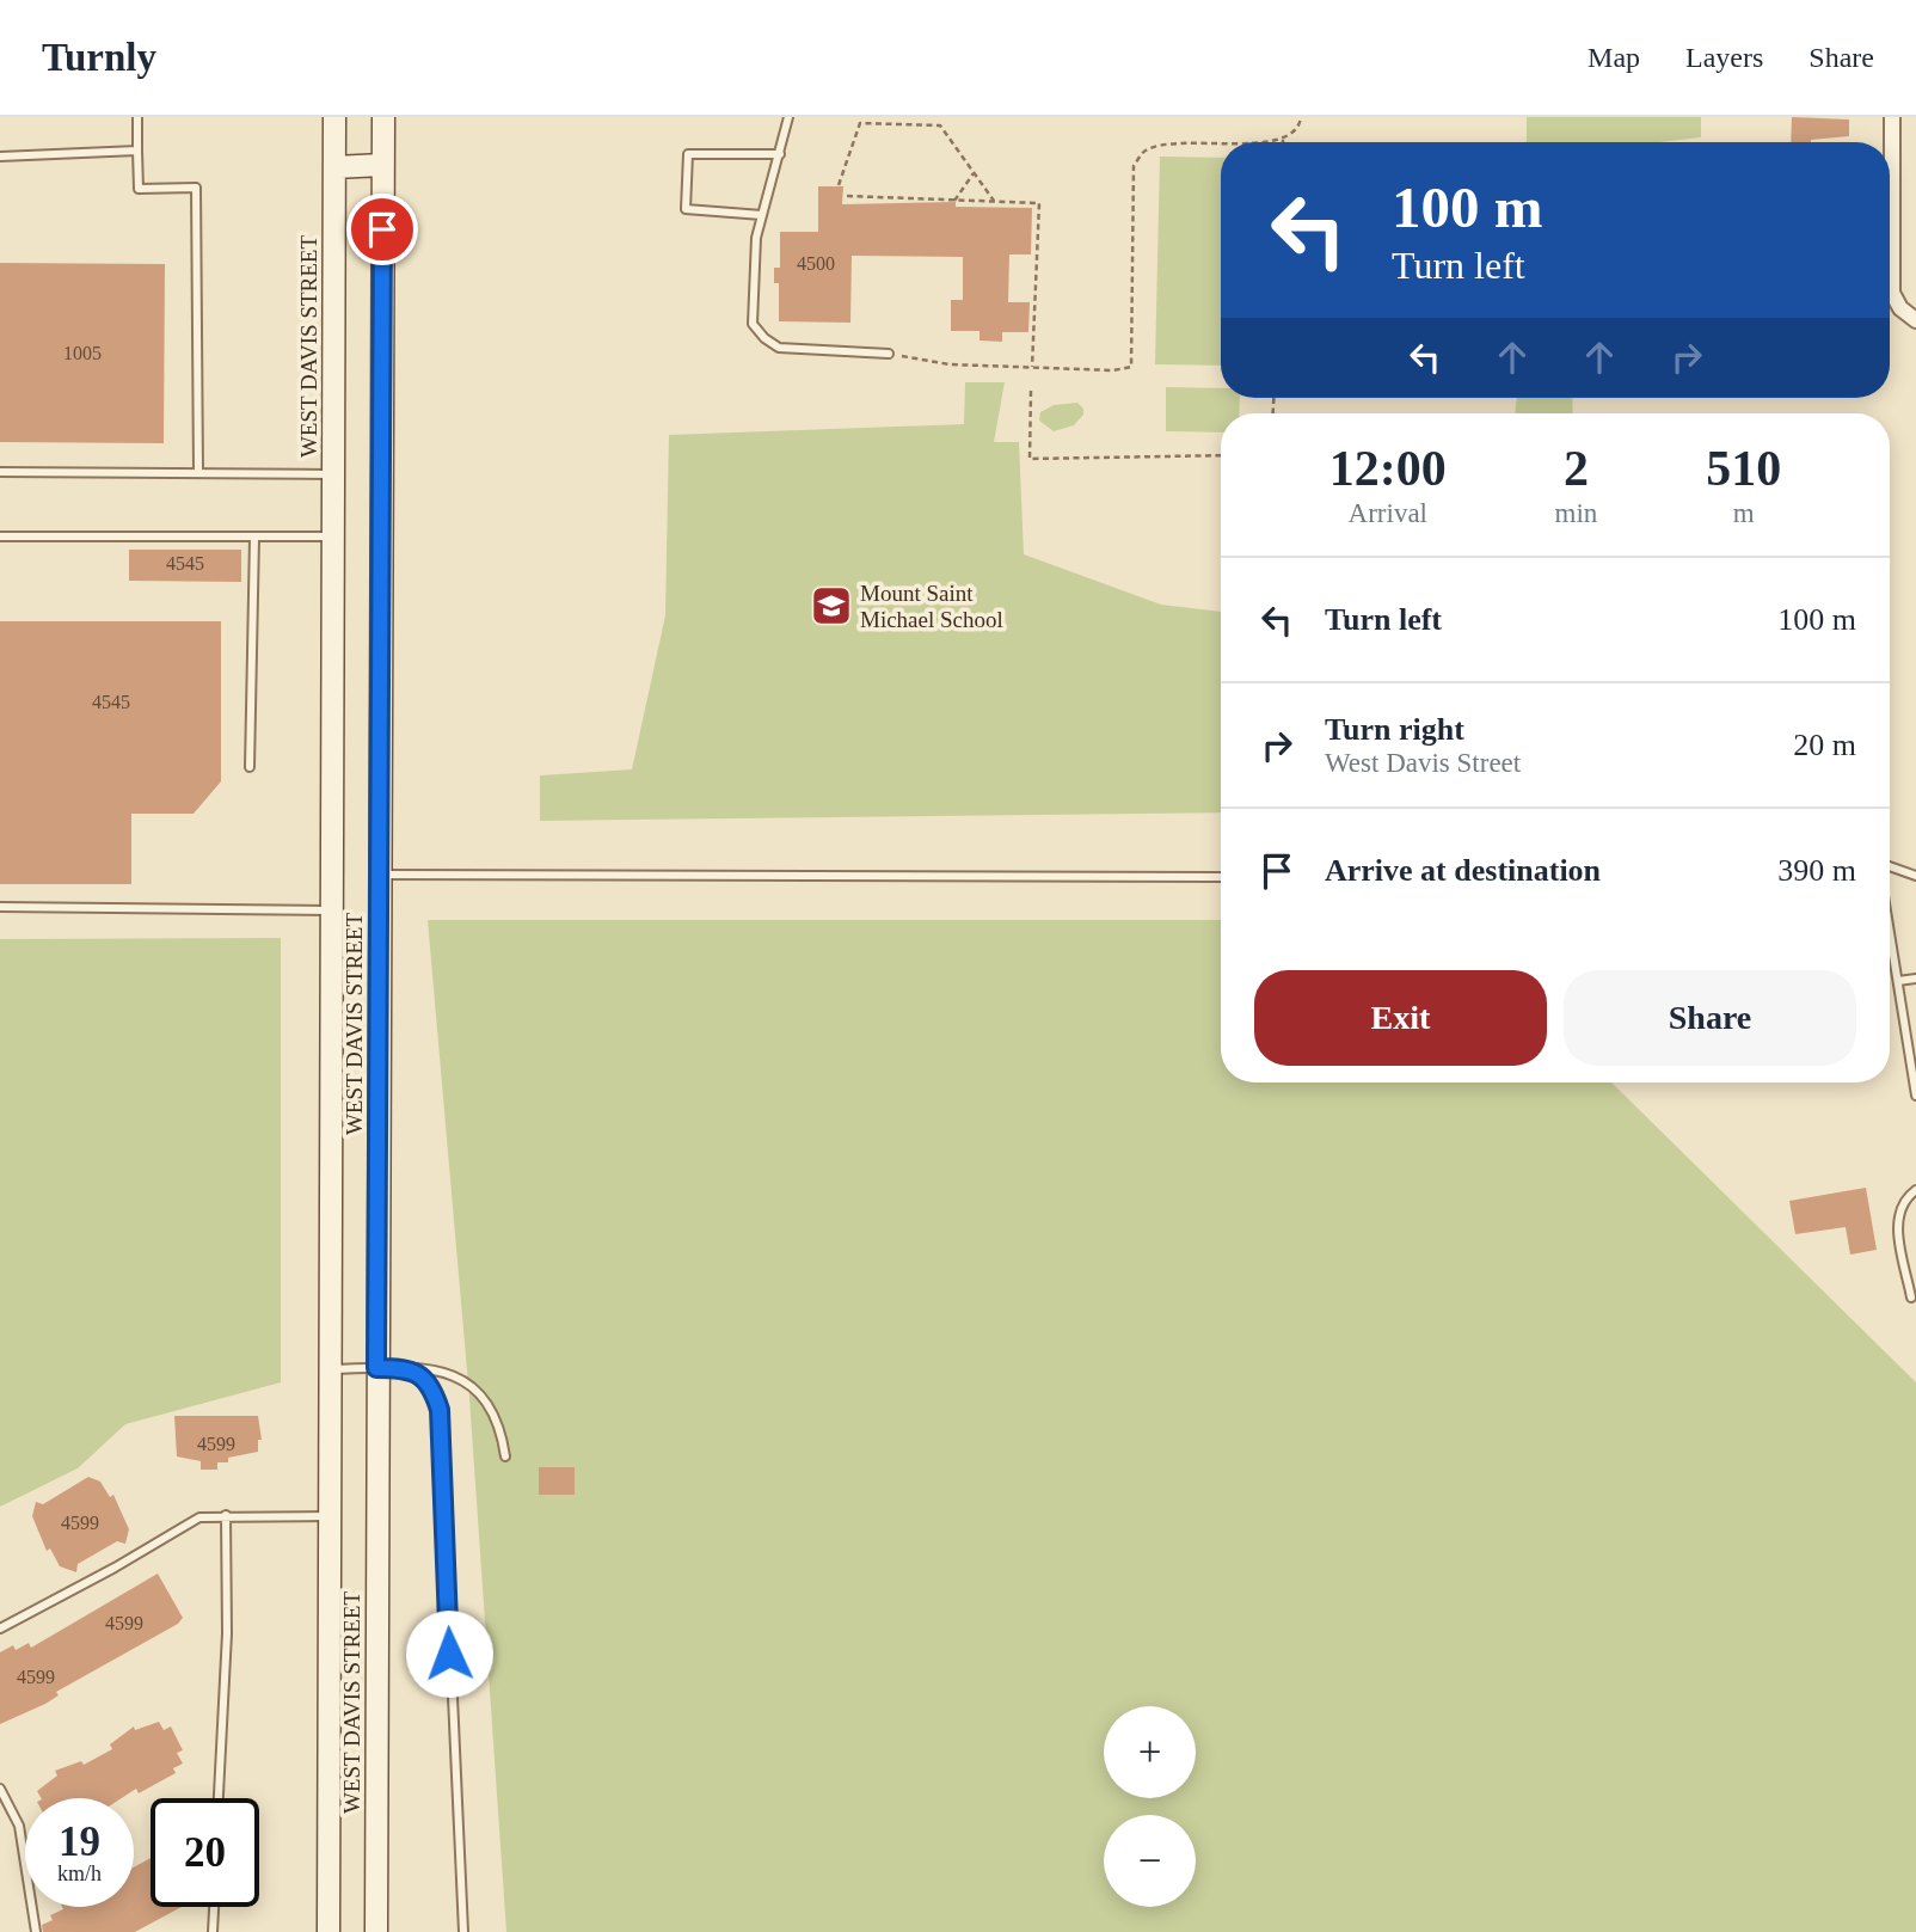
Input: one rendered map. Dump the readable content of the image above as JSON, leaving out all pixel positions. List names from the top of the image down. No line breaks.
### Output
{"streets":{"main road":["WEST DAVIS STREET"]},"places":{"school or university":["Mount Saint Michael School"]},"house_numbers":["4500","1005","4545","4545","4599","4599","4599","4599"],"page":{"header":"Turnly","nav":["Map","Layers","Share"],"turn":["100 m","Turn left"],"eta":["12:00","Arrival","2","min","510","m"],"list":[{"name":"Turn left","value":"100 m"},{"name":"Turn right","note":"West Davis Street","value":"20 m"},{"name":"Arrive at destination","value":"390 m"}],"buttons":["Exit","Share"],"map_buttons":["+","−"],"speed":"19 km/h","limit":"20"}}
